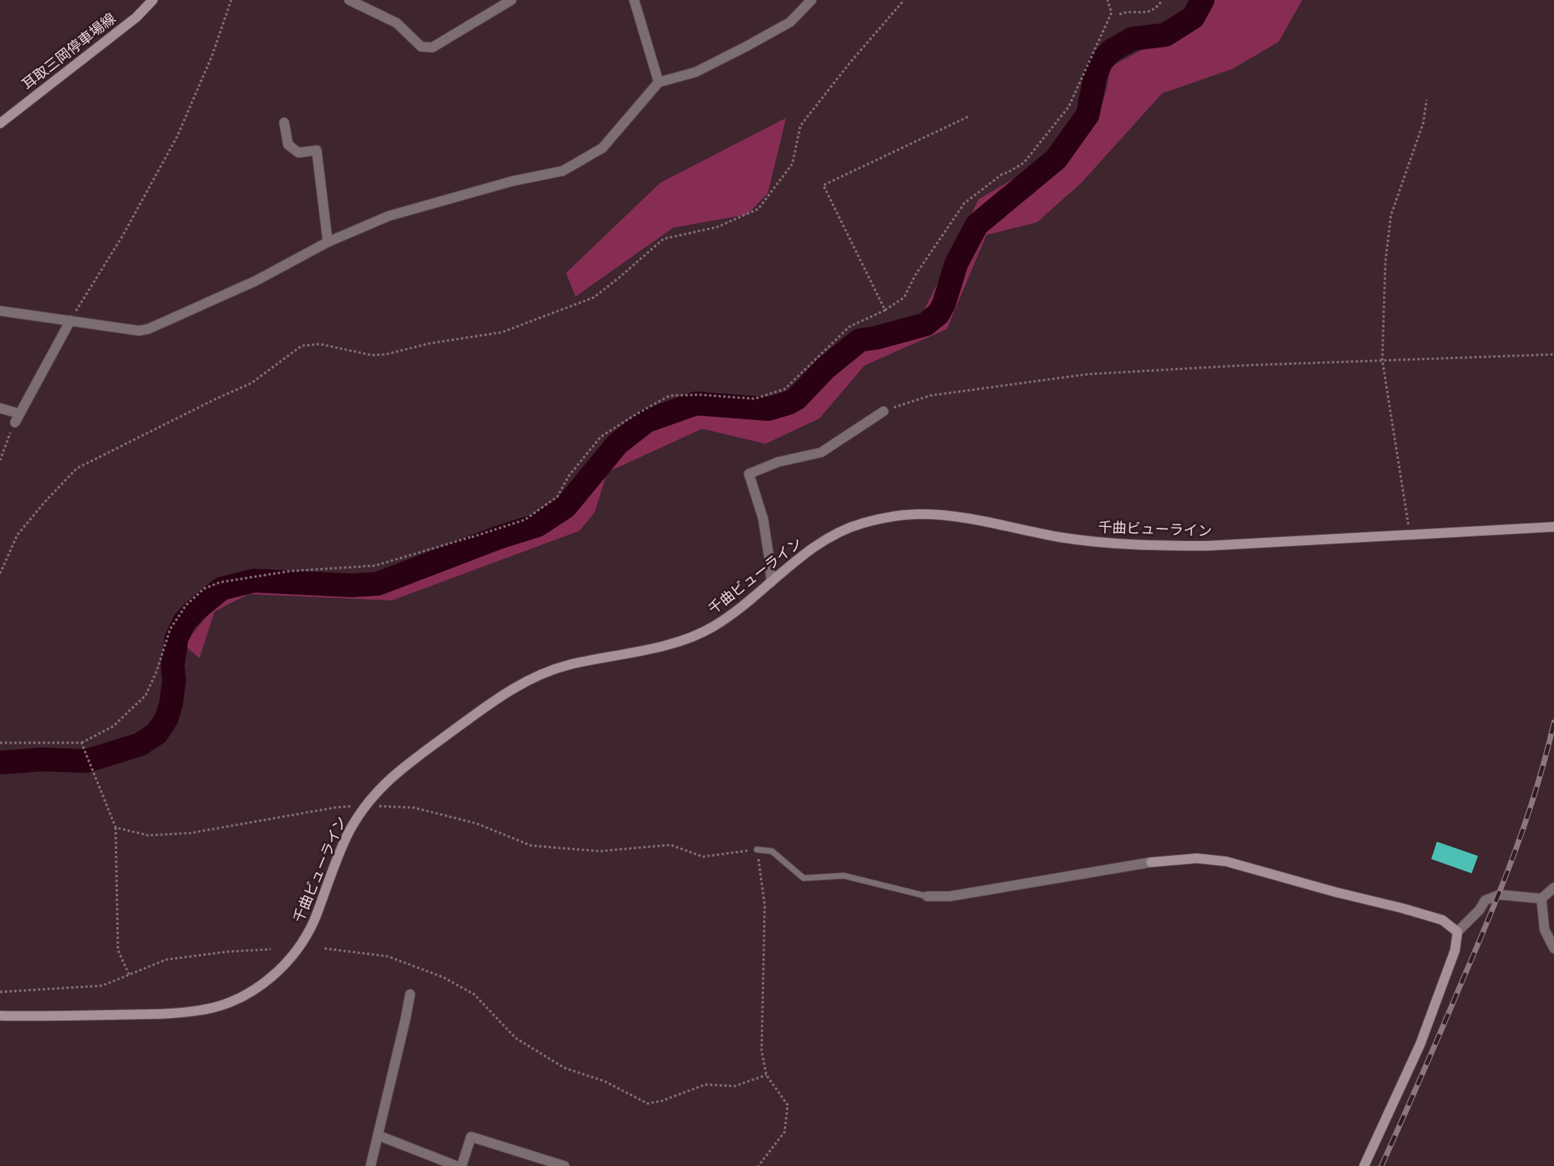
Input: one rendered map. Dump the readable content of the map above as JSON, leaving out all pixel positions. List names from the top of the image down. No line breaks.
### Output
{"streets":{"street":["耳取三岡停車場線","千曲ビューライン"]}}
